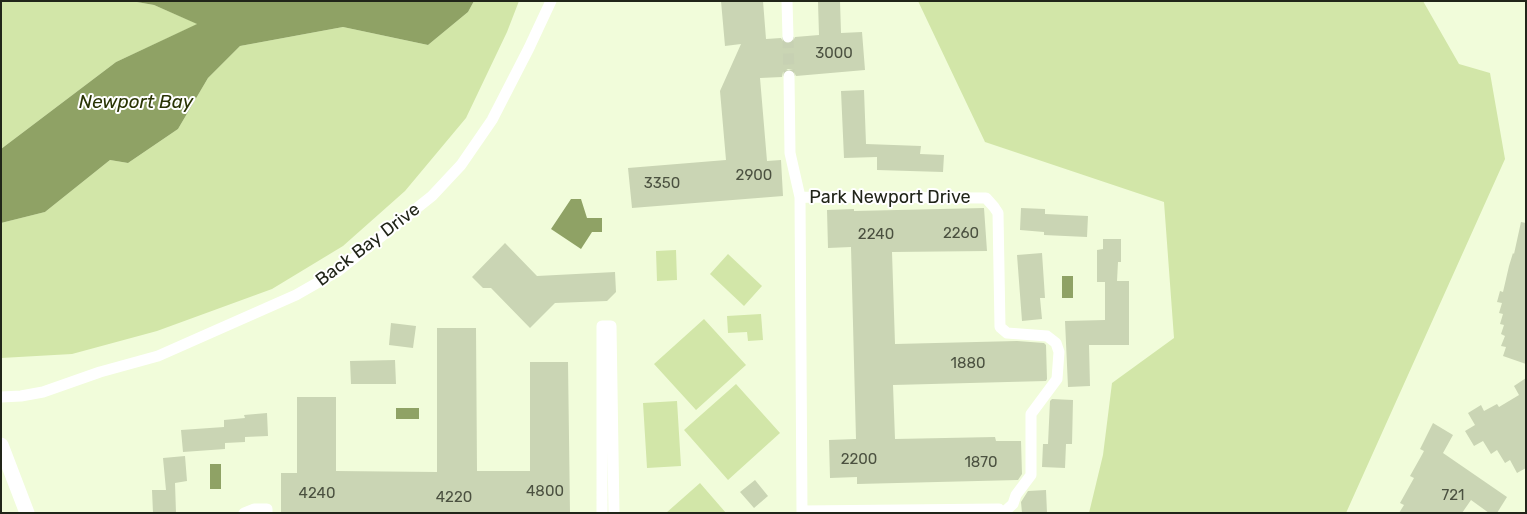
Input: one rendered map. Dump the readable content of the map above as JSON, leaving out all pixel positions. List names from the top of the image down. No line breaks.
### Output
{"streets":{"street":["Park Newport Drive","Back Bay Drive"]},"water":["Newport Bay"],"house_numbers":["3000","2900","3350","2260","2240","1880","2200","1870","4800","4240","721","4220"]}
